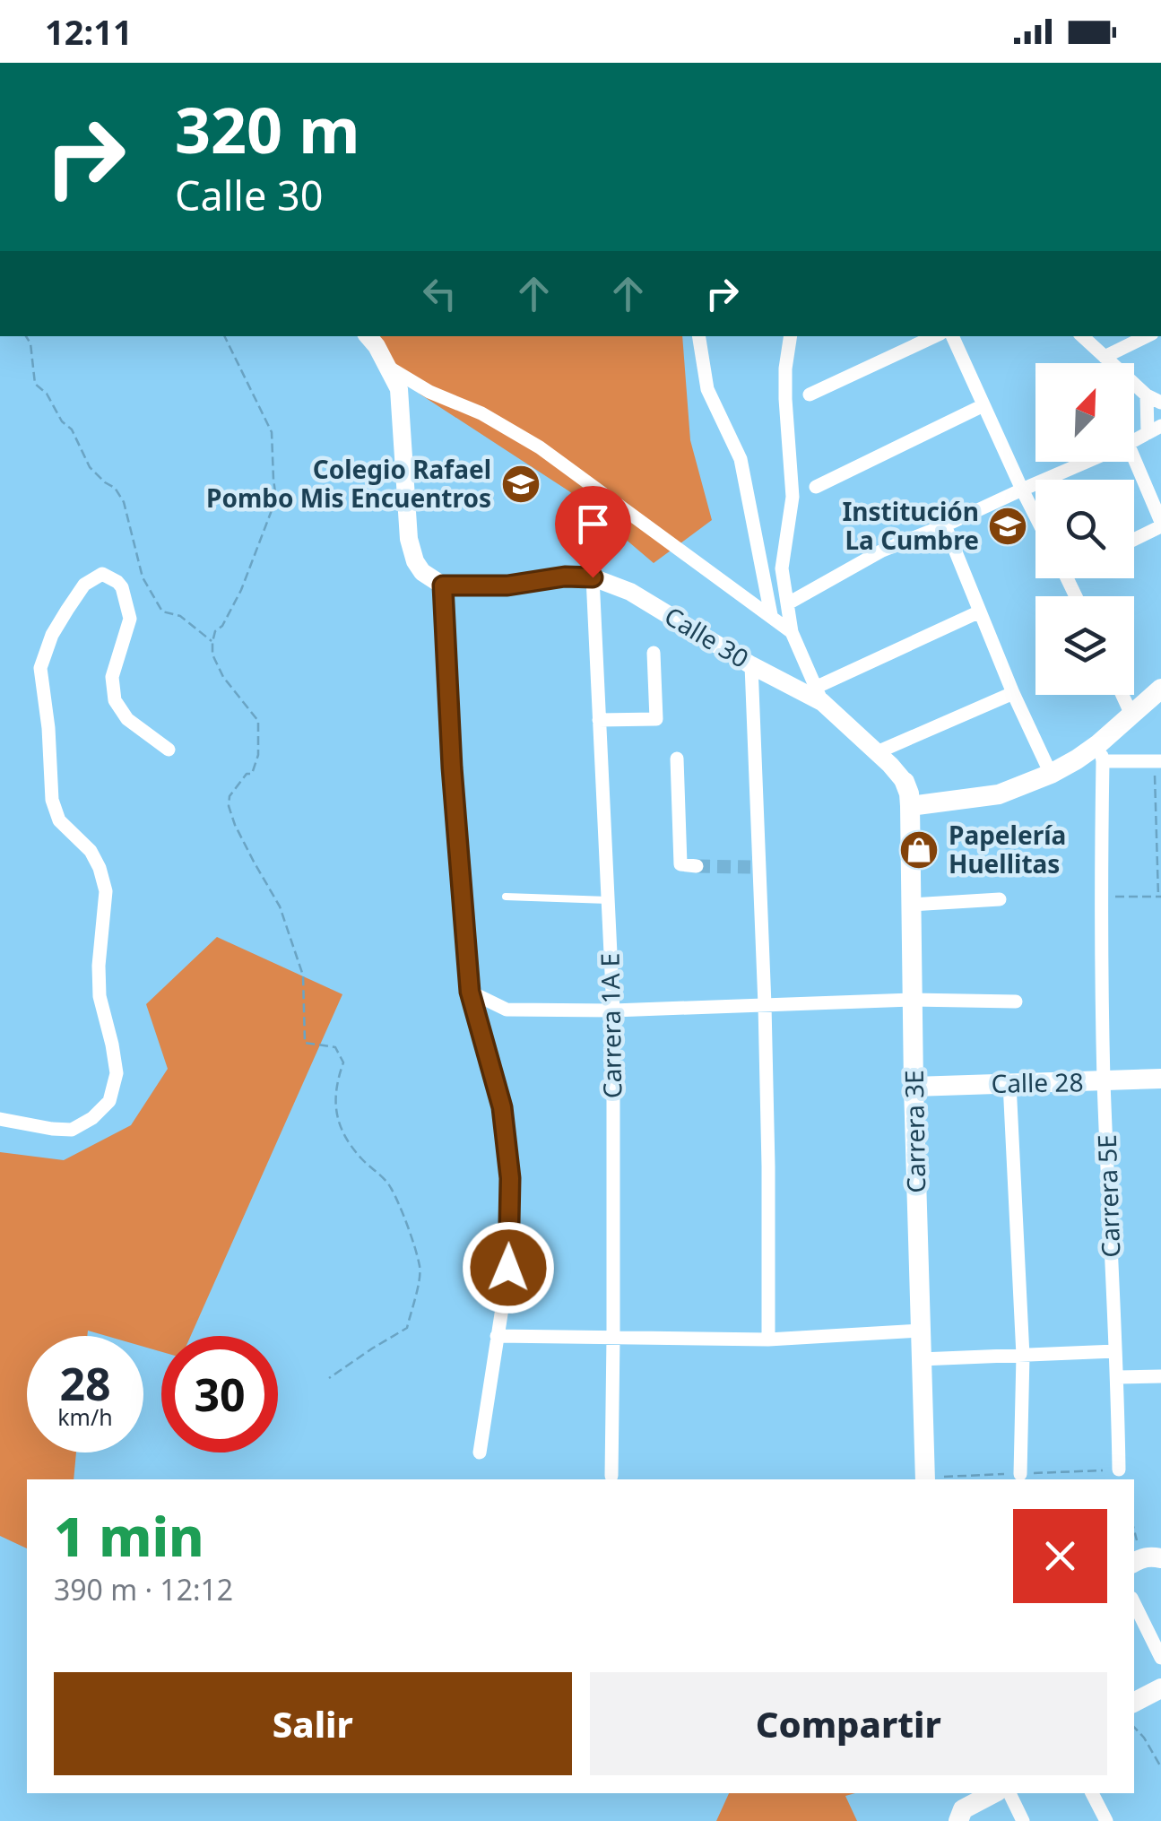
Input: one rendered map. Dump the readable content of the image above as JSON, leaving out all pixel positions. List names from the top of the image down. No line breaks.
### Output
{"streets":{"main road":["Calle 30","Calle 28","Carrera 3E"],"street":["Carrera 1A E","Carrera 5E"]},"crossings":[["Calle 30","Carrera 1A E"],["Calle 30","Carrera 3E"],["Calle 28","Carrera 3E"],["Calle 28","Carrera 5E"]],"places":{"school or university":["Colegio Rafael Pombo Mis Encuentros","Institución La Cumbre"],"shop":["Papelería Huellitas"]},"north":"top right","page":{"status":"12:11","turn":["320 m","Calle 30"],"speed":"28 km/h","limit":"30","heading":["1 min","390 m · 12:12"],"buttons":["Salir","Compartir"]}}
